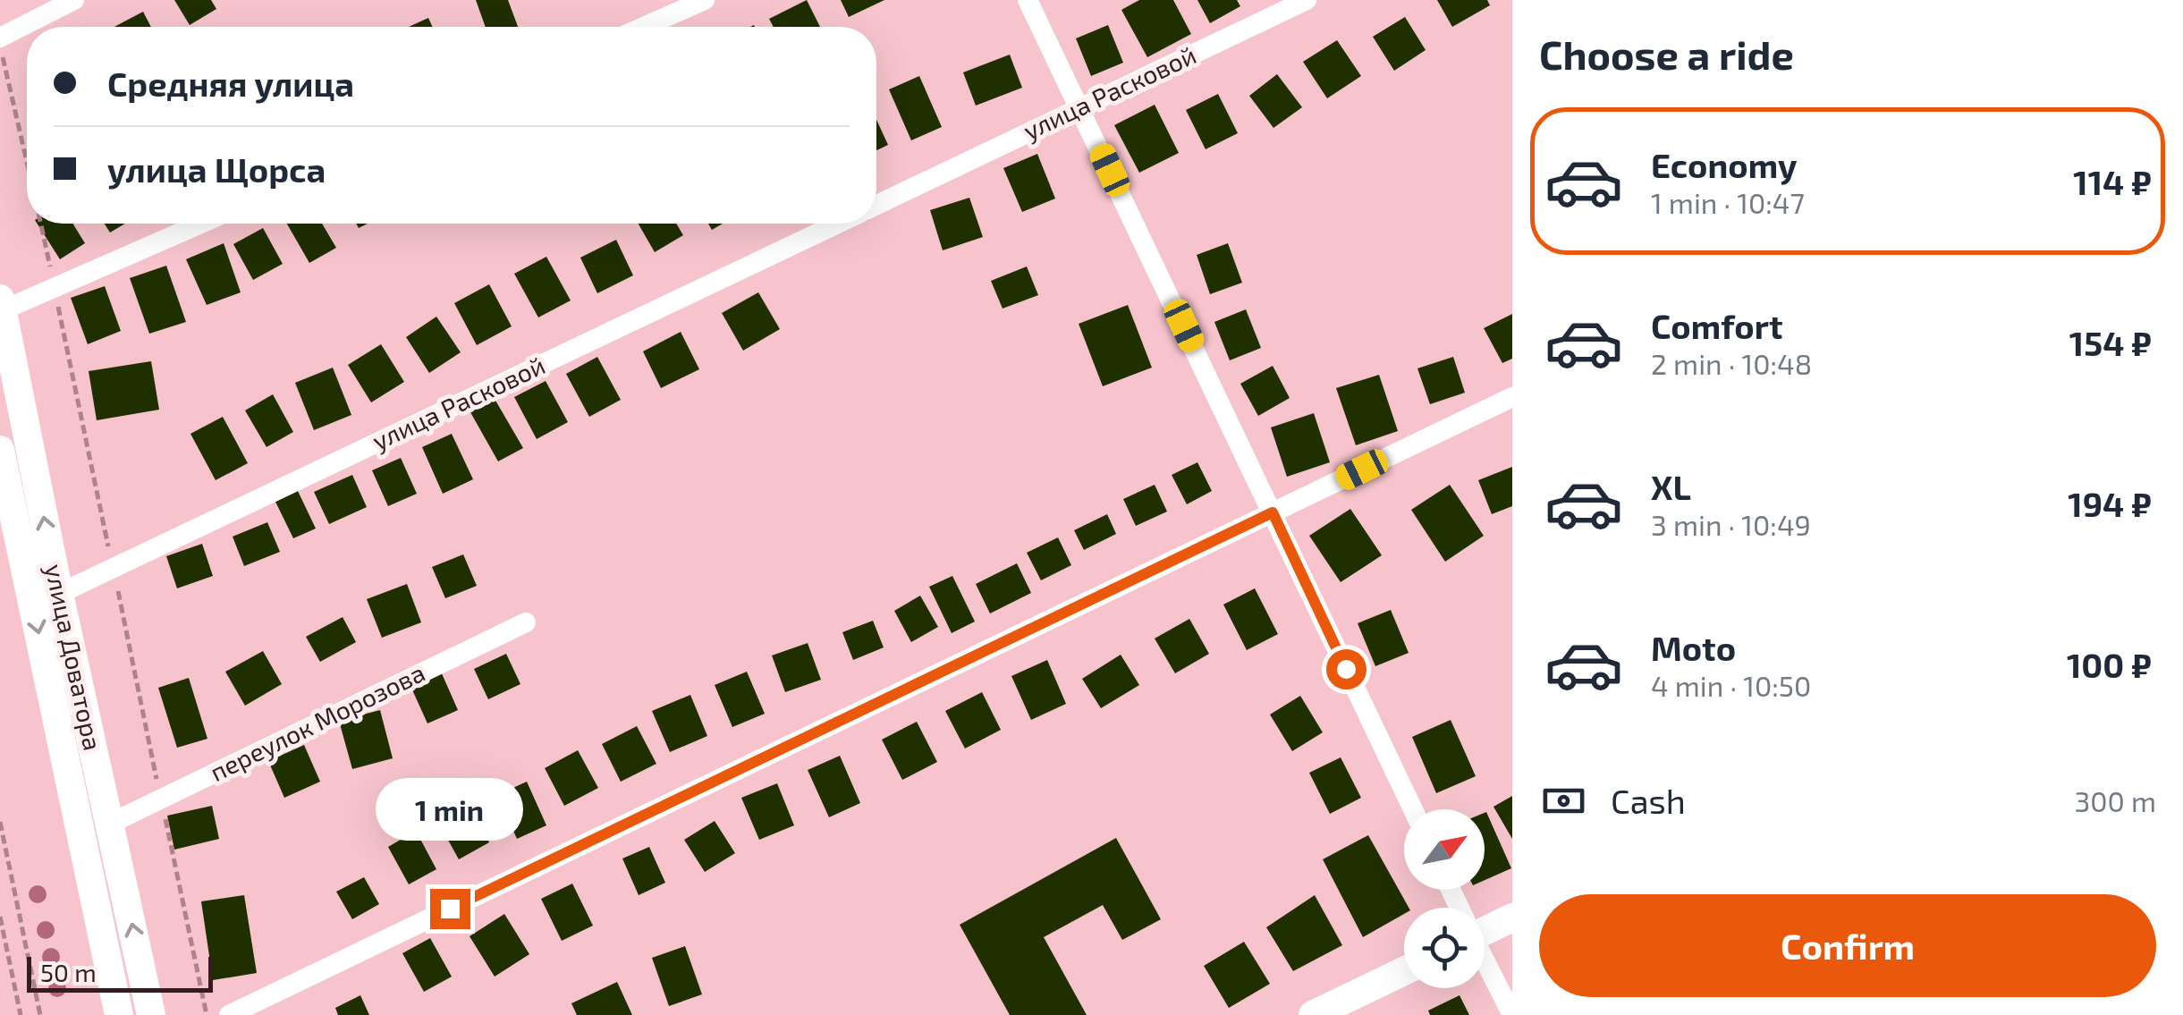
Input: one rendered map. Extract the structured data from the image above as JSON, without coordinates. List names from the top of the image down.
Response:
{
  "streets": {
    "main road": ["улица Доватора"],
    "street": ["улица Расковой", "переулок Морозова"]
  },
  "crossings": [
    ["улица Расковой", "улица Доватора"],
    ["улица Доватора", "переулок Морозова"]
  ],
  "scale_bar": "50 m",
  "north": "top right",
  "page": {
    "heading": "Choose a ride",
    "banner": ["Средняя улица", "улица Щорса"],
    "list": [
      {
        "name": "Economy",
        "note": "1 min · 10:47",
        "value": "114 ₽"
      },
      {
        "name": "Comfort",
        "note": "2 min · 10:48",
        "value": "154 ₽"
      },
      {
        "name": "XL",
        "note": "3 min · 10:49",
        "value": "194 ₽"
      },
      {
        "name": "Moto",
        "note": "4 min · 10:50",
        "value": "100 ₽"
      }
    ],
    "pay": ["Cash", "300 m"],
    "bubble": "1 min",
    "buttons": "Confirm",
    "scale": "50 m"
  }
}
